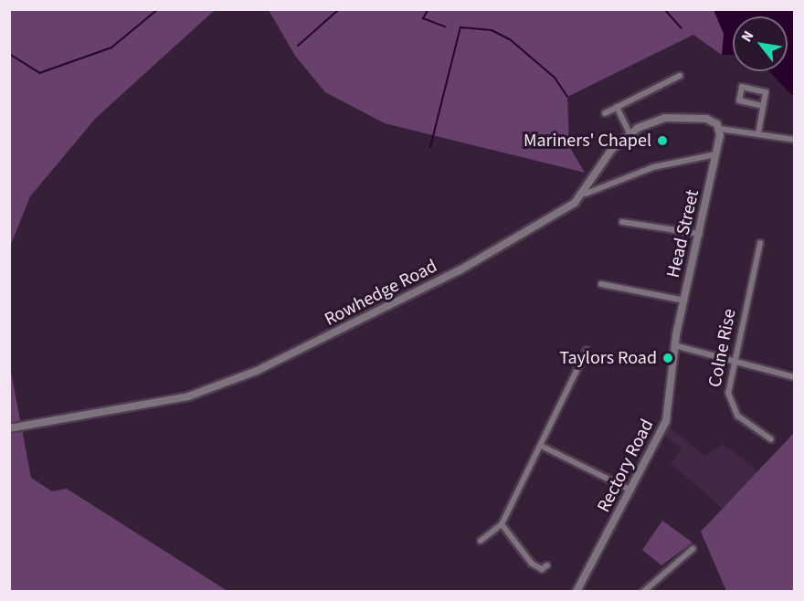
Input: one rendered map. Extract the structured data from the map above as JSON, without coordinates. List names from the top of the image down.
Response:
{
  "streets": {
    "street": [
      "Head Street",
      "Rowhedge Road",
      "Colne Rise",
      "Rectory Road"
    ]
  },
  "crossings": [
    ["Head Street", "Rowhedge Road"],
    ["Head Street", "Rectory Road"]
  ],
  "places": ["Mariners' Chapel", "Taylors Road"],
  "north": "top left"
}
